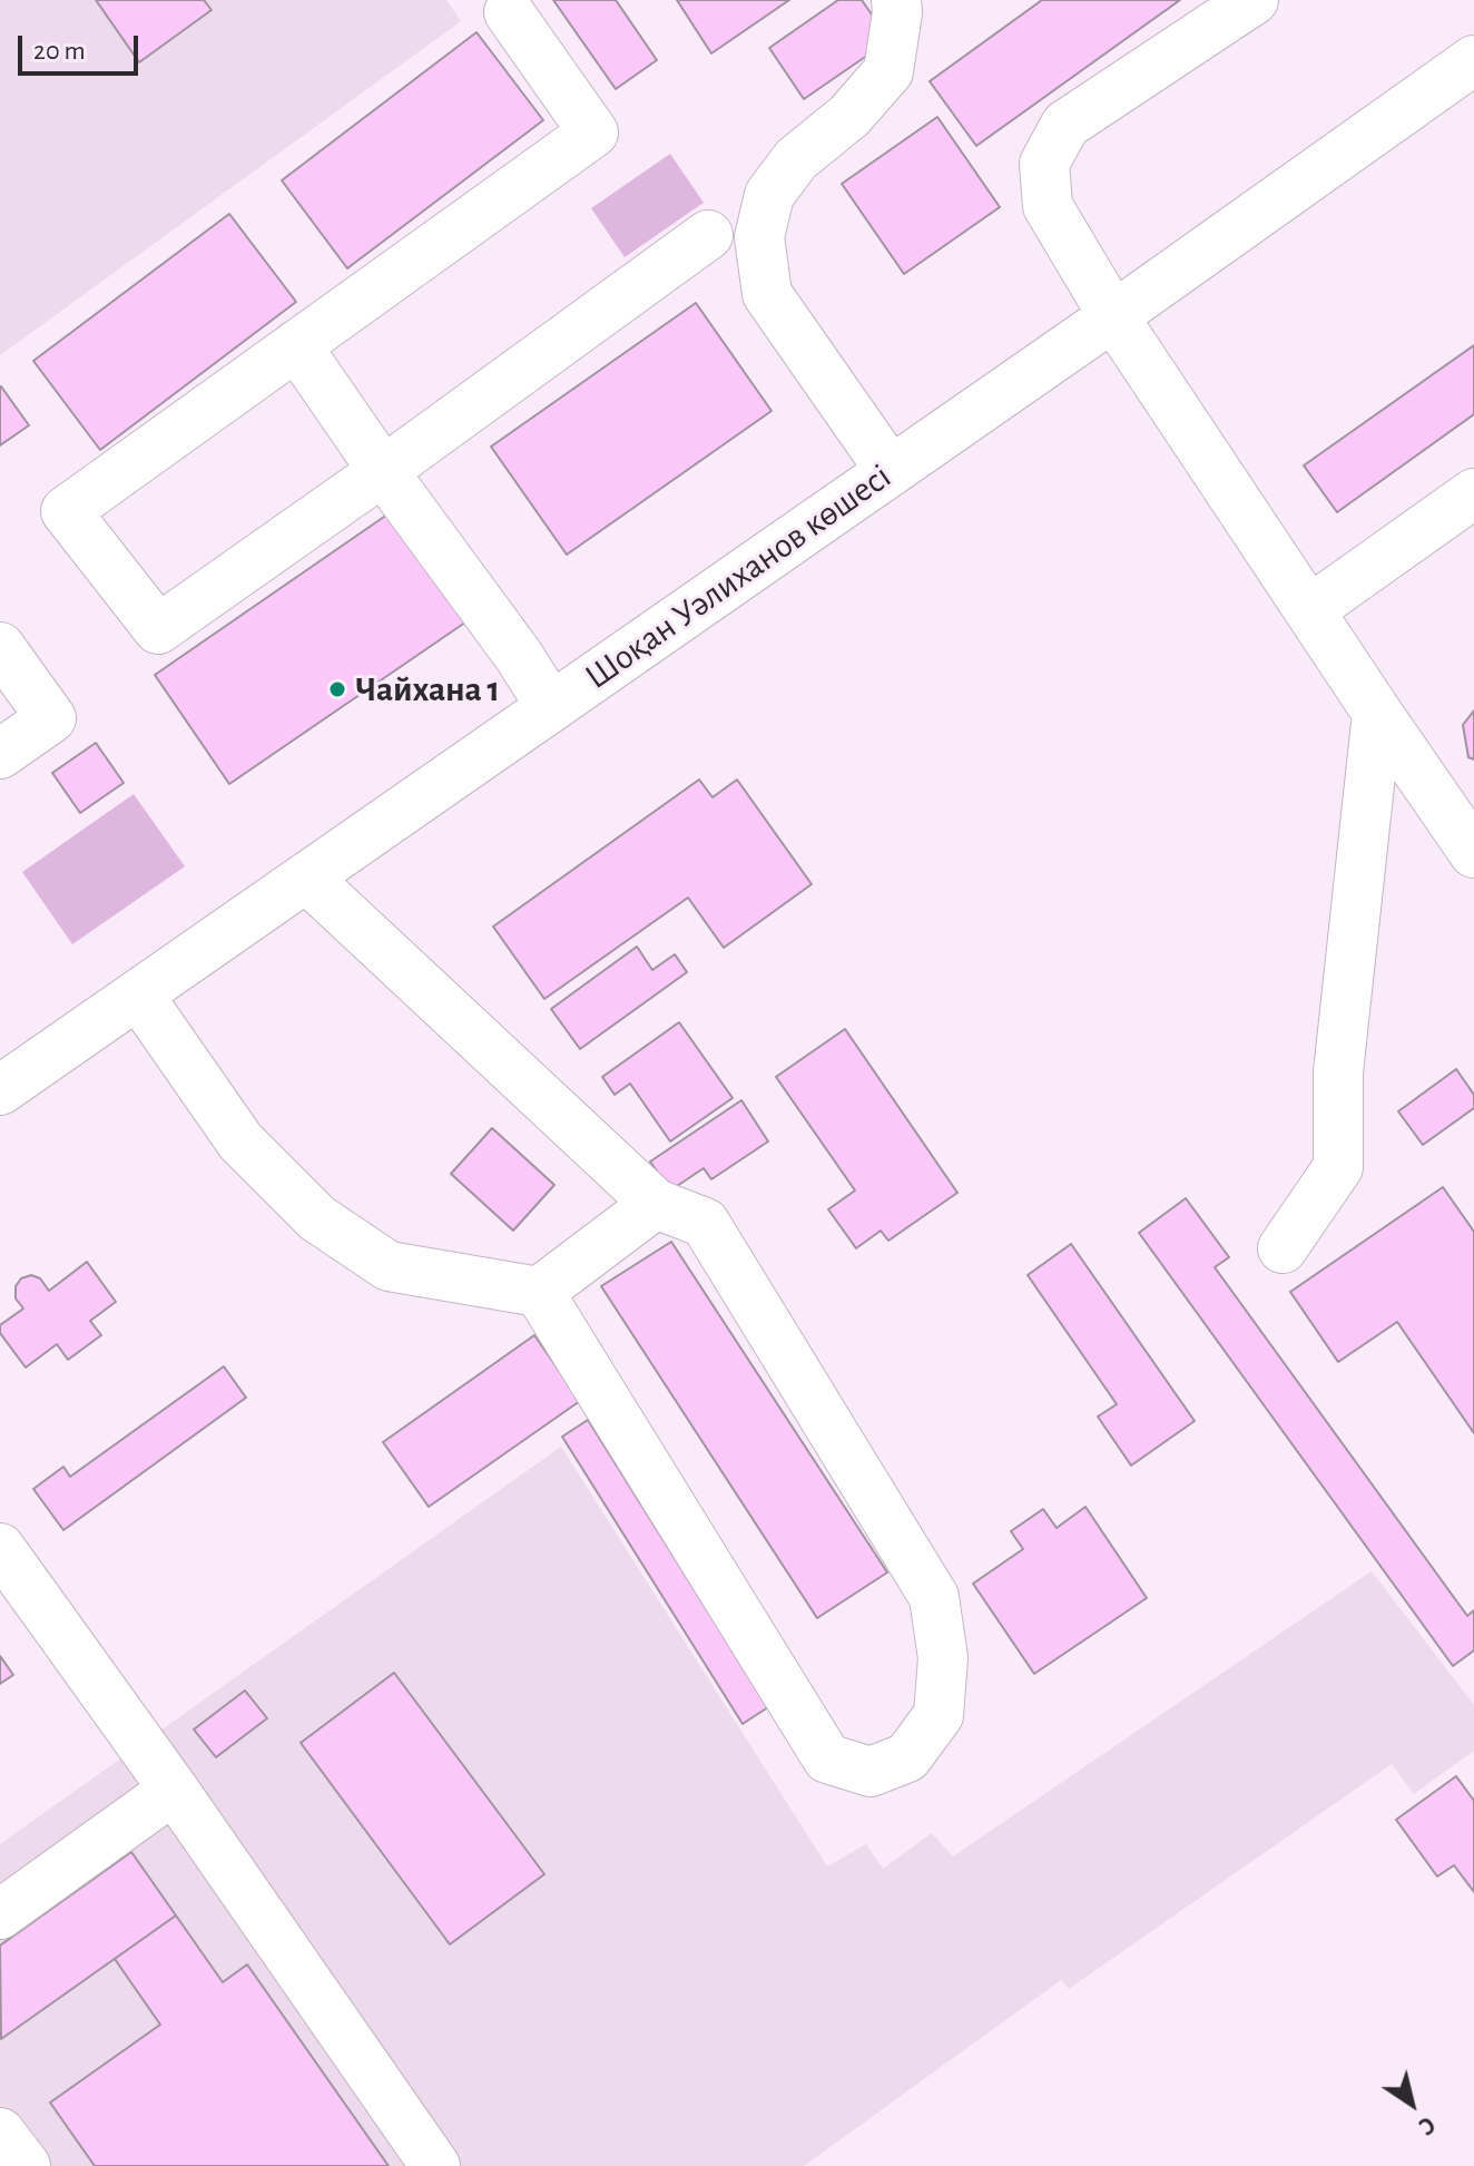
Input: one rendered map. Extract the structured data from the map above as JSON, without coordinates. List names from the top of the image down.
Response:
{
  "streets": {
    "main road": ["Шоқан Уәлиханов көшесі"]
  },
  "places": ["Чайхана 1"],
  "scale_bar": "20 m",
  "north": "bottom right"
}
